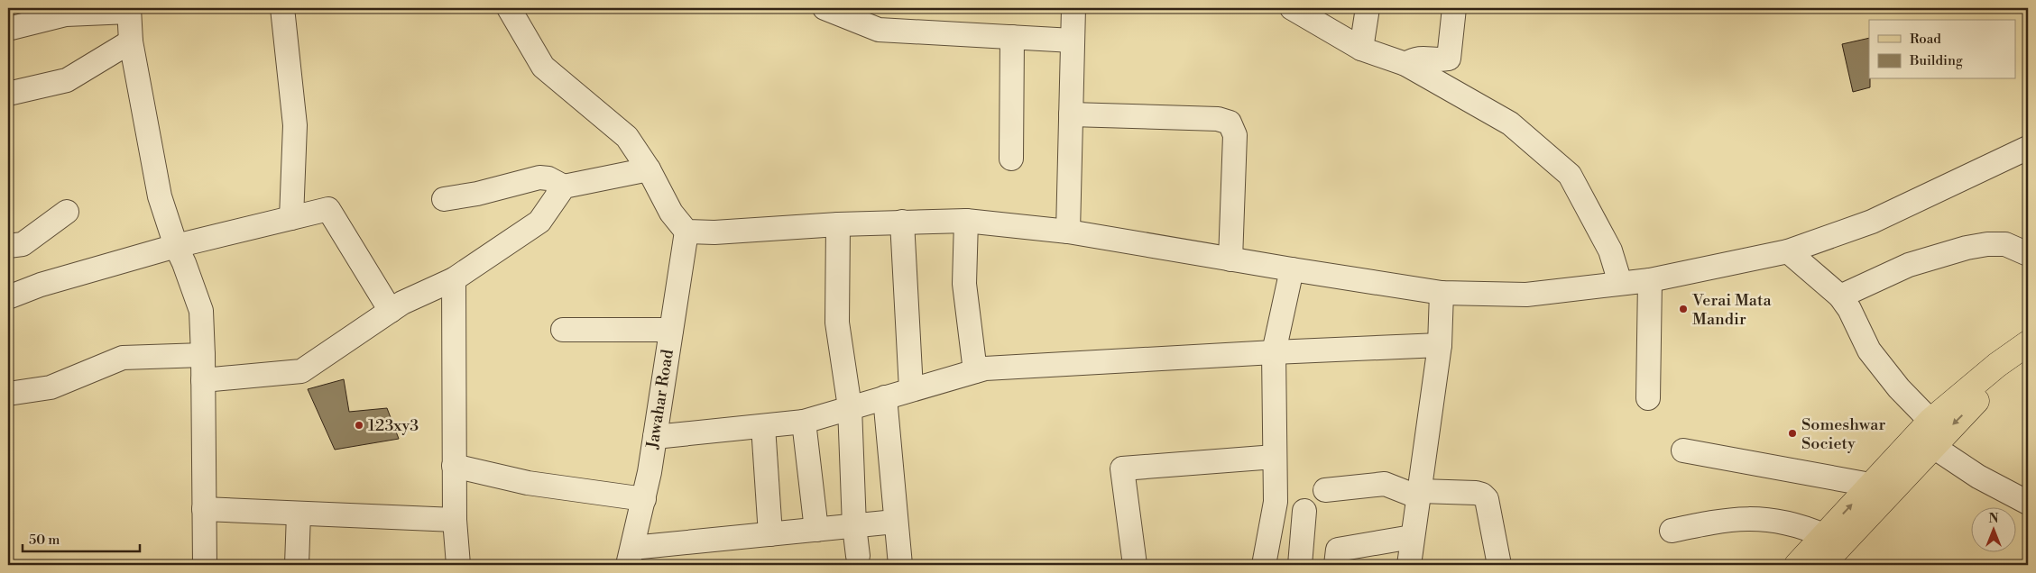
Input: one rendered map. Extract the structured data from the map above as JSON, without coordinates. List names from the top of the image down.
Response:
{
  "streets": {
    "street": ["Jawahar Road"]
  },
  "places": ["Verai Mata Mandir", "123xy3", "Someshwar Society"],
  "legend": ["Road", "Building"],
  "scale_bar": "50 m",
  "north": "top"
}
